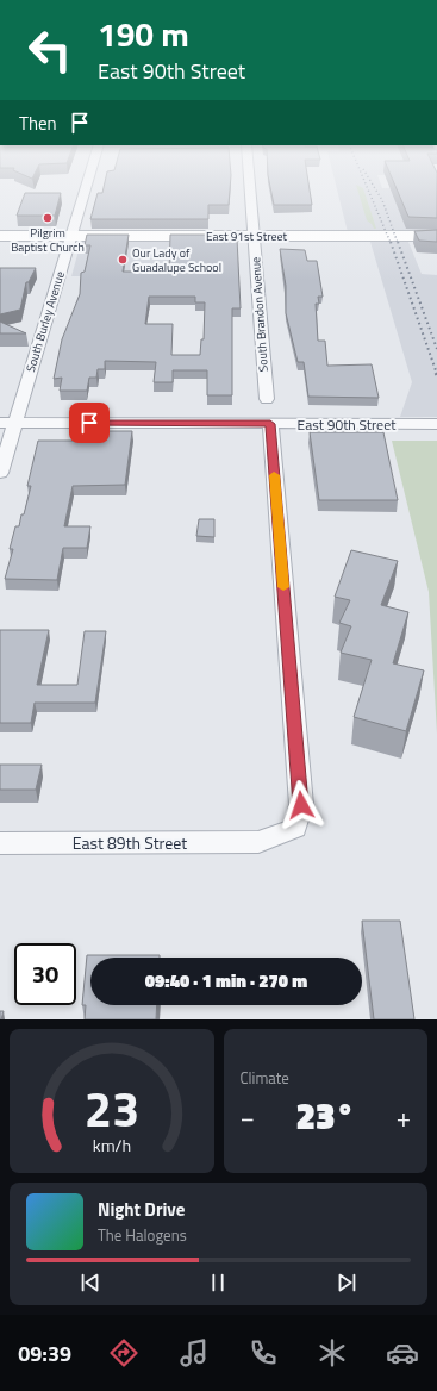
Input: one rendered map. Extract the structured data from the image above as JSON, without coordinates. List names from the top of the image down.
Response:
{
  "streets": {
    "street": [
      "East 91st Street",
      "South Brandon Avenue",
      "South Burley Avenue",
      "East 90th Street",
      "East 89th Street"
    ]
  },
  "crossings": [
    ["East 91st Street", "South Brandon Avenue"],
    ["East 91st Street", "South Burley Avenue"],
    ["South Burley Avenue", "East 90th Street"],
    ["East 90th Street", "East 89th Street"]
  ],
  "places": ["Pilgrim Baptist Church", "Our Lady of Guadalupe School"],
  "page": {
    "turn": ["190 m", "East 90th Street"],
    "then": "Then",
    "limit": "30",
    "trip": "09:40 · 1 min · 270 m",
    "tile": "Climate",
    "heat": ["−", "23°", "+"],
    "song": ["Night Drive", "The Halogens"],
    "tabs": "09:39",
    "gauge": ["23", "km/h"]
  }
}
